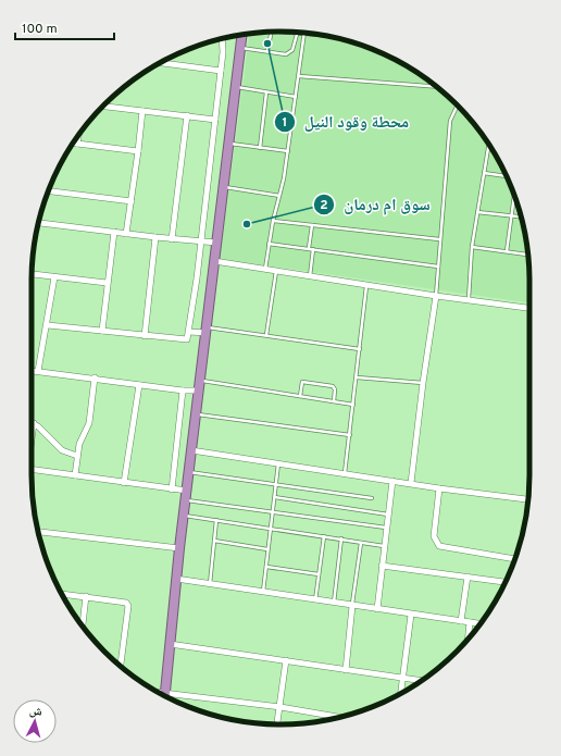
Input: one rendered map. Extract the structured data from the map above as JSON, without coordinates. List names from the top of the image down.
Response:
{
  "places": ["محطة وقود النيل", "سوق ام درمان"],
  "scale_bar": "100 m",
  "north": "top"
}
